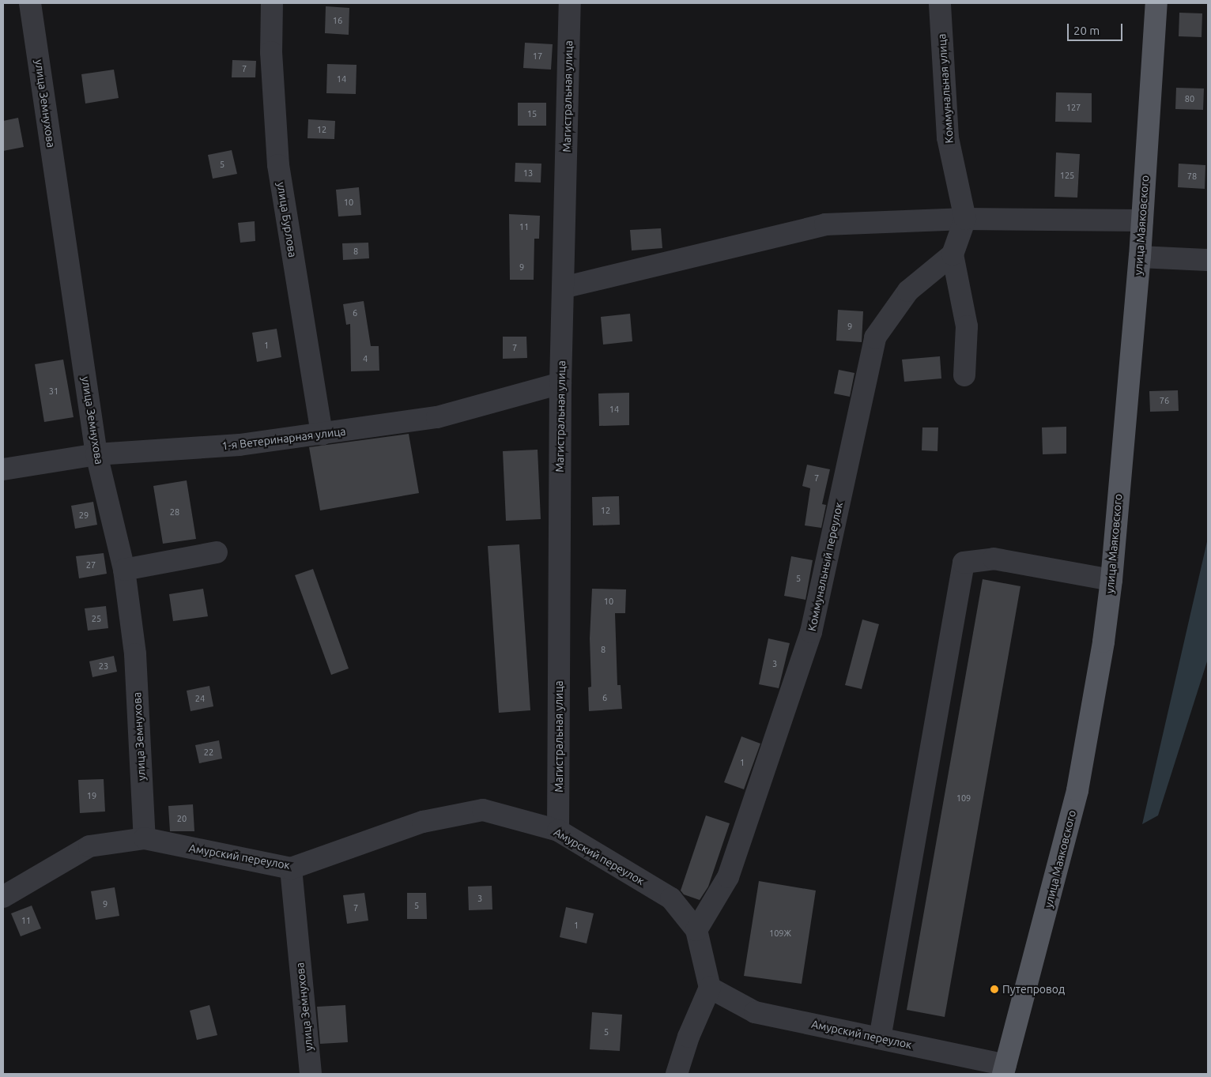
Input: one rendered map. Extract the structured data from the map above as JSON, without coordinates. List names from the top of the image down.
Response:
{
  "streets": {
    "main road": ["улица Маяковского"],
    "street": [
      "Коммунальная улица",
      "Магистральная улица",
      "улица Земнухова",
      "улица Бурлова",
      "1-я Ветеринарная улица",
      "Коммунальный переулок",
      "Амурский переулок"
    ]
  },
  "crossings": [
    ["Магистральная улица", "1-я Ветеринарная улица"],
    ["Магистральная улица", "Амурский переулок"],
    ["улица Земнухова", "1-я Ветеринарная улица"],
    ["улица Земнухова", "Амурский переулок"],
    ["улица Бурлова", "1-я Ветеринарная улица"],
    ["улица Маяковского", "Амурский переулок"],
    ["Коммунальный переулок", "Амурский переулок"]
  ],
  "places": ["Путепровод"],
  "house_numbers": [
    "16",
    "17",
    "7",
    "14",
    "80",
    "127",
    "15",
    "12",
    "5",
    "13",
    "125",
    "78",
    "10",
    "11",
    "8",
    "9",
    "6",
    "9",
    "1",
    "7",
    "4",
    "31",
    "76",
    "14",
    "7",
    "12",
    "28",
    "29",
    "27",
    "5",
    "10",
    "25",
    "8",
    "3",
    "23",
    "6",
    "24",
    "22",
    "1",
    "19",
    "109",
    "20",
    "3",
    "9",
    "5",
    "7",
    "11",
    "1",
    "109Ж",
    "5"
  ],
  "scale_bar": "20 m"
}
